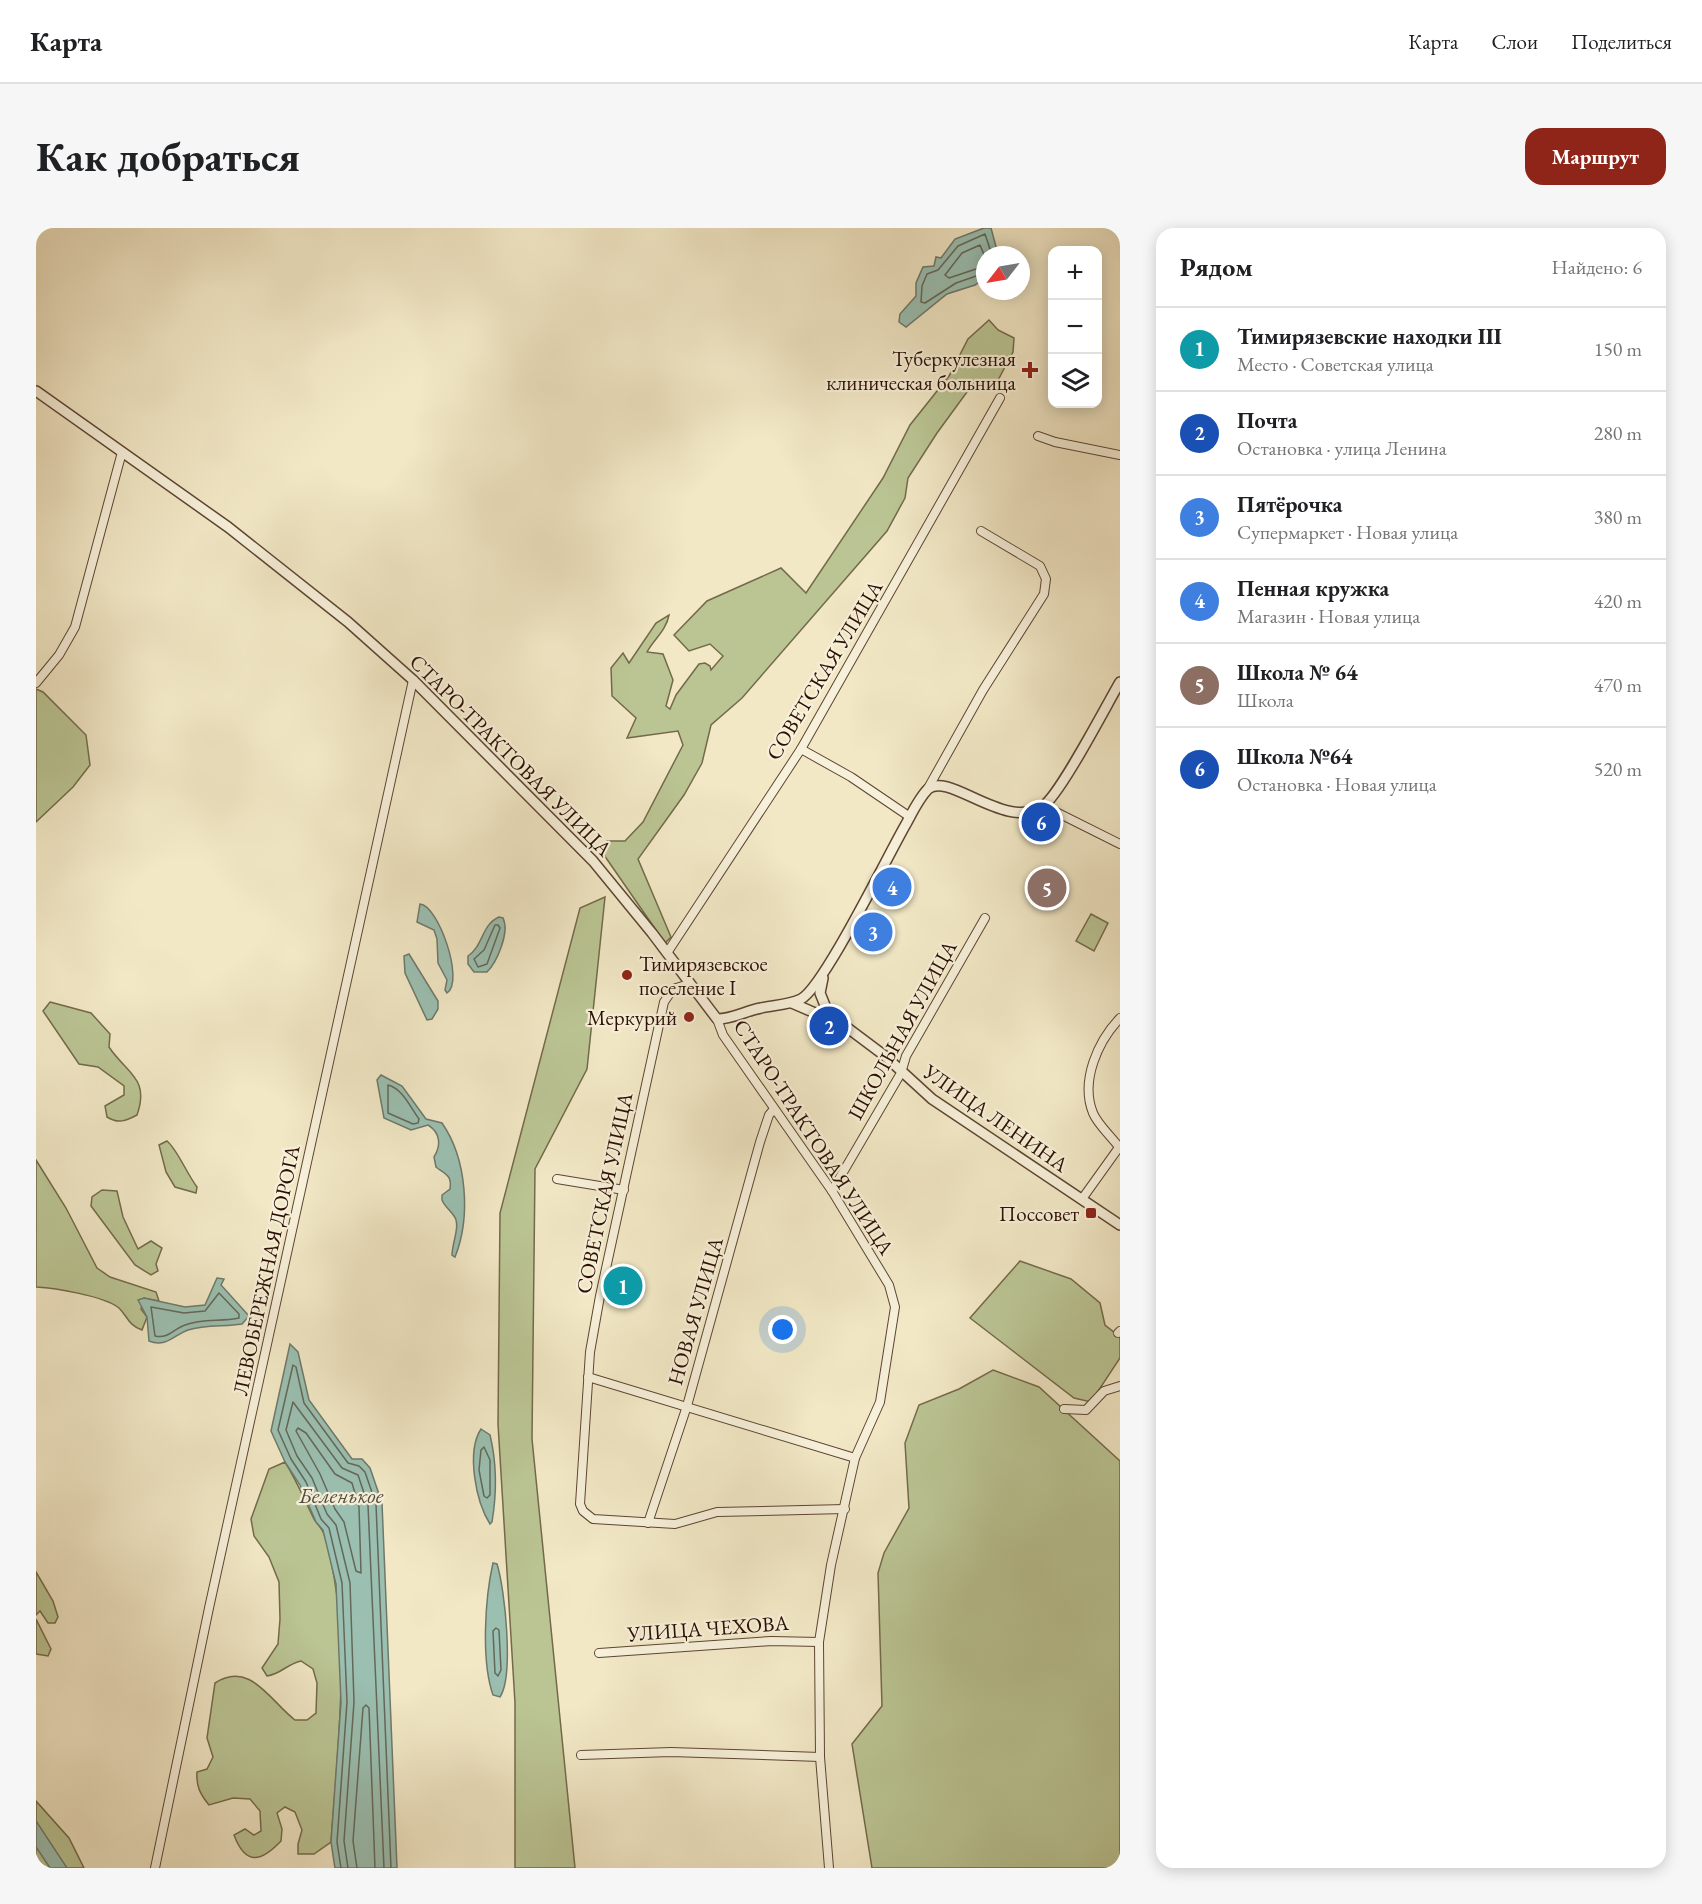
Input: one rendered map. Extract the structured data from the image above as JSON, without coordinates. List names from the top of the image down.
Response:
{
  "streets": {
    "street": [
      "СОВЕТСКАЯ УЛИЦА",
      "СТАРО-ТРАКТОВАЯ УЛИЦА",
      "ШКОЛЬНАЯ УЛИЦА",
      "УЛИЦА ЛЕНИНА",
      "ЛЕВОБЕРЕЖНАЯ ДОРОГА",
      "НОВАЯ УЛИЦА",
      "УЛИЦА ЧЕХОВА"
    ]
  },
  "crossings": [
    ["СОВЕТСКАЯ УЛИЦА", "СТАРО-ТРАКТОВАЯ УЛИЦА"],
    ["СОВЕТСКАЯ УЛИЦА", "НОВАЯ УЛИЦА"],
    ["СТАРО-ТРАКТОВАЯ УЛИЦА", "ШКОЛЬНАЯ УЛИЦА"],
    ["СТАРО-ТРАКТОВАЯ УЛИЦА", "ЛЕВОБЕРЕЖНАЯ ДОРОГА"],
    ["СТАРО-ТРАКТОВАЯ УЛИЦА", "НОВАЯ УЛИЦА"],
    ["СТАРО-ТРАКТОВАЯ УЛИЦА", "УЛИЦА ЧЕХОВА"],
    ["ШКОЛЬНАЯ УЛИЦА", "УЛИЦА ЛЕНИНА"]
  ],
  "water": ["Беленькое"],
  "places": {
    "health": ["Туберкулезная клиническая больница"],
    "other": ["Тимирязевское поселение I", "Меркурий"],
    "transit": ["Поссовет"]
  },
  "north": "bottom left",
  "page": {
    "header": "Карта",
    "nav": ["Карта", "Слои", "Поделиться"],
    "buttons": "Маршрут",
    "title": "Как добраться",
    "heading": ["Рядом", "Найдено: 6"],
    "map_buttons": ["+", "−"],
    "list": [
      {
        "mark": "1",
        "name": "Тимирязевские находки III",
        "note": "Место · Советская улица",
        "value": "150 m"
      },
      {
        "mark": "2",
        "name": "Почта",
        "note": "Остановка · улица Ленина",
        "value": "280 m"
      },
      {
        "mark": "3",
        "name": "Пятёрочка",
        "note": "Супермаркет · Новая улица",
        "value": "380 m"
      },
      {
        "mark": "4",
        "name": "Пенная кружка",
        "note": "Магазин · Новая улица",
        "value": "420 m"
      },
      {
        "mark": "5",
        "name": "Школа № 64",
        "note": "Школа",
        "value": "470 m"
      },
      {
        "mark": "6",
        "name": "Школа №64",
        "note": "Остановка · Новая улица",
        "value": "520 m"
      }
    ],
    "pins": [
      "6",
      "4",
      "5",
      "3",
      "2",
      "1"
    ]
  }
}
